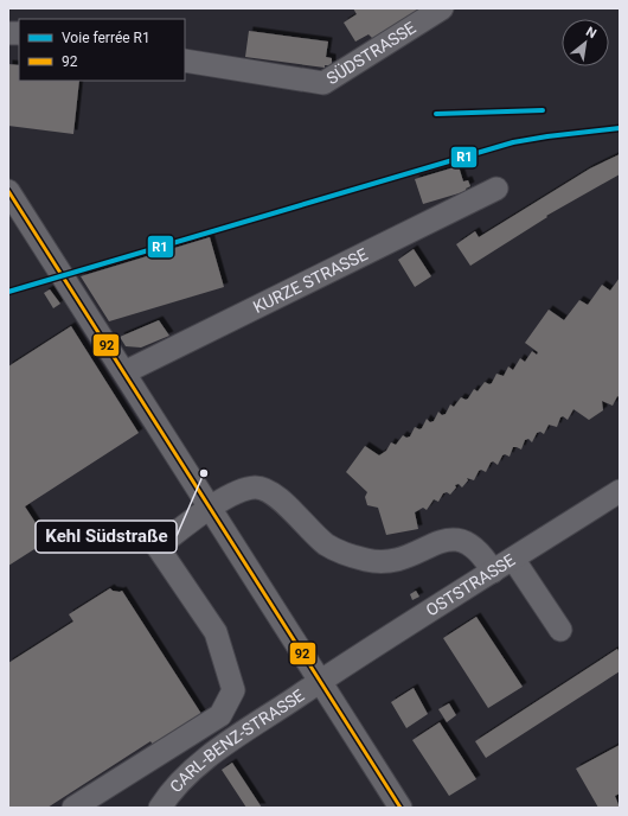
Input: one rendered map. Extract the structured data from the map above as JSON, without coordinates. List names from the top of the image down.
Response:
{
  "streets": {
    "street": [
      "SÜDSTRASSE",
      "KURZE STRASSE",
      "OSTSTRASSE",
      "CARL-BENZ-STRASSE"
    ]
  },
  "crossings": [
    ["OSTSTRASSE", "CARL-BENZ-STRASSE"]
  ],
  "places": ["Kehl Südstraße"],
  "lines": ["rail line R1", "transit line 92"],
  "legend": ["Voie ferrée R1", "92"],
  "north": "top right"
}
